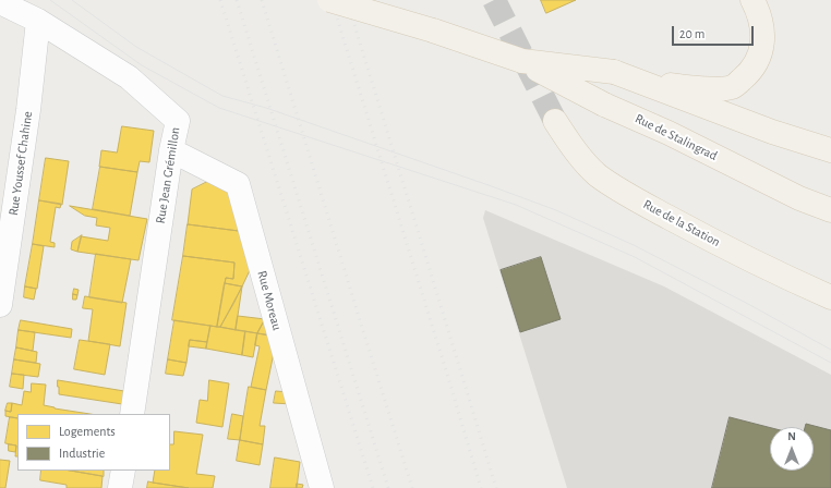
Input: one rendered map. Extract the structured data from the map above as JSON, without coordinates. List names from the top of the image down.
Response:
{
  "streets": {
    "main road": ["Rue de Stalingrad", "Rue de la Station"],
    "street": ["Rue Youssef Chahine", "Rue Jean Grémillon", "Rue Moreau"]
  },
  "crossings": [
    ["Rue Youssef Chahine", "Rue Jean Grémillon"],
    ["Rue Jean Grémillon", "Rue Moreau"]
  ],
  "legend": ["Logements", "Industrie"],
  "scale_bar": "20 m",
  "north": "top"
}
